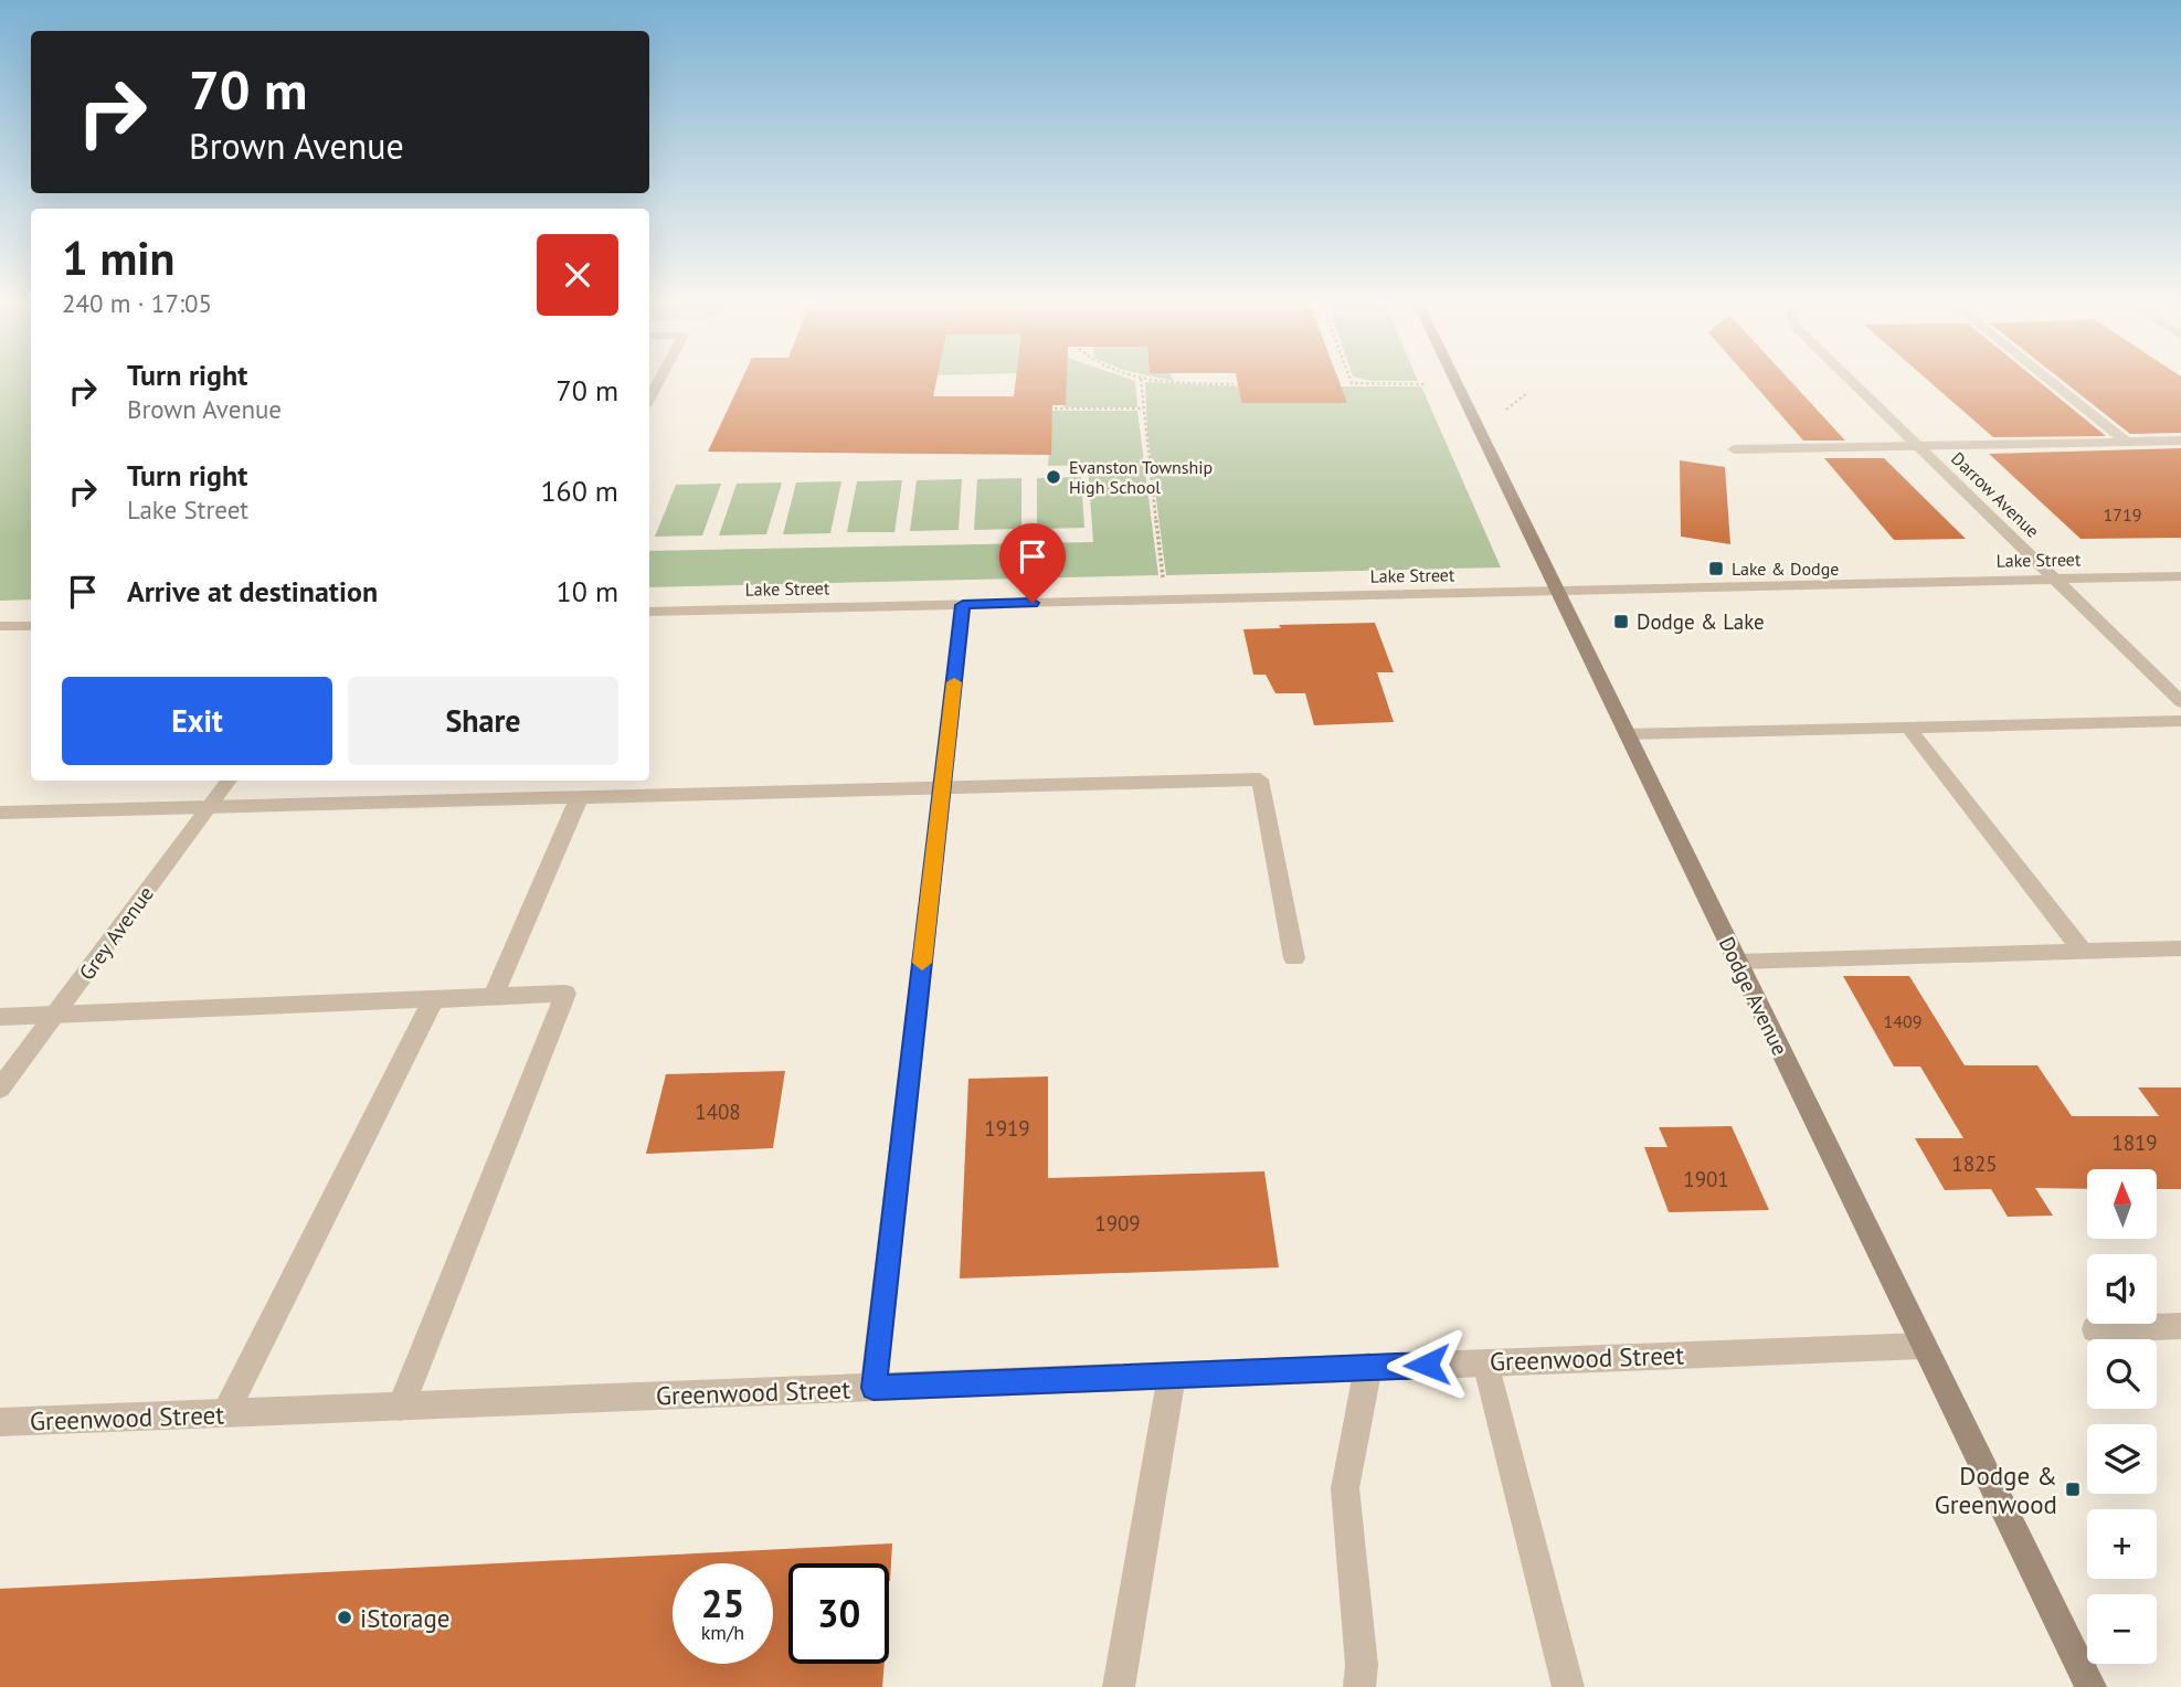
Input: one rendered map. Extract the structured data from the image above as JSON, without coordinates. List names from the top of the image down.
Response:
{
  "streets": {
    "main road": ["Dodge Avenue"],
    "street": [
      "Darrow Avenue",
      "Lake Street",
      "Grey Avenue",
      "Greenwood Street"
    ]
  },
  "crossings": [
    ["Darrow Avenue", "Lake Street"],
    ["Lake Street", "Dodge Avenue"],
    ["Dodge Avenue", "Greenwood Street"]
  ],
  "places": {
    "other": ["Evanston Township High School", "iStorage"],
    "transit": ["Lake & Dodge", "Dodge & Lake", "Dodge & Greenwood"]
  },
  "house_numbers": [
    "1719",
    "1409",
    "1408",
    "1919",
    "1819",
    "1825",
    "1901",
    "1909"
  ],
  "north": "top",
  "page": {
    "turn": ["70 m", "Brown Avenue"],
    "heading": ["1 min", "240 m · 17:05"],
    "list": [
      {
        "name": "Turn right",
        "note": "Brown Avenue",
        "value": "70 m"
      },
      {
        "name": "Turn right",
        "note": "Lake Street",
        "value": "160 m"
      },
      {
        "name": "Arrive at destination",
        "value": "10 m"
      }
    ],
    "buttons": ["Exit", "Share"],
    "map_buttons": ["+", "−"],
    "speed": "25 km/h",
    "limit": "30"
  }
}
